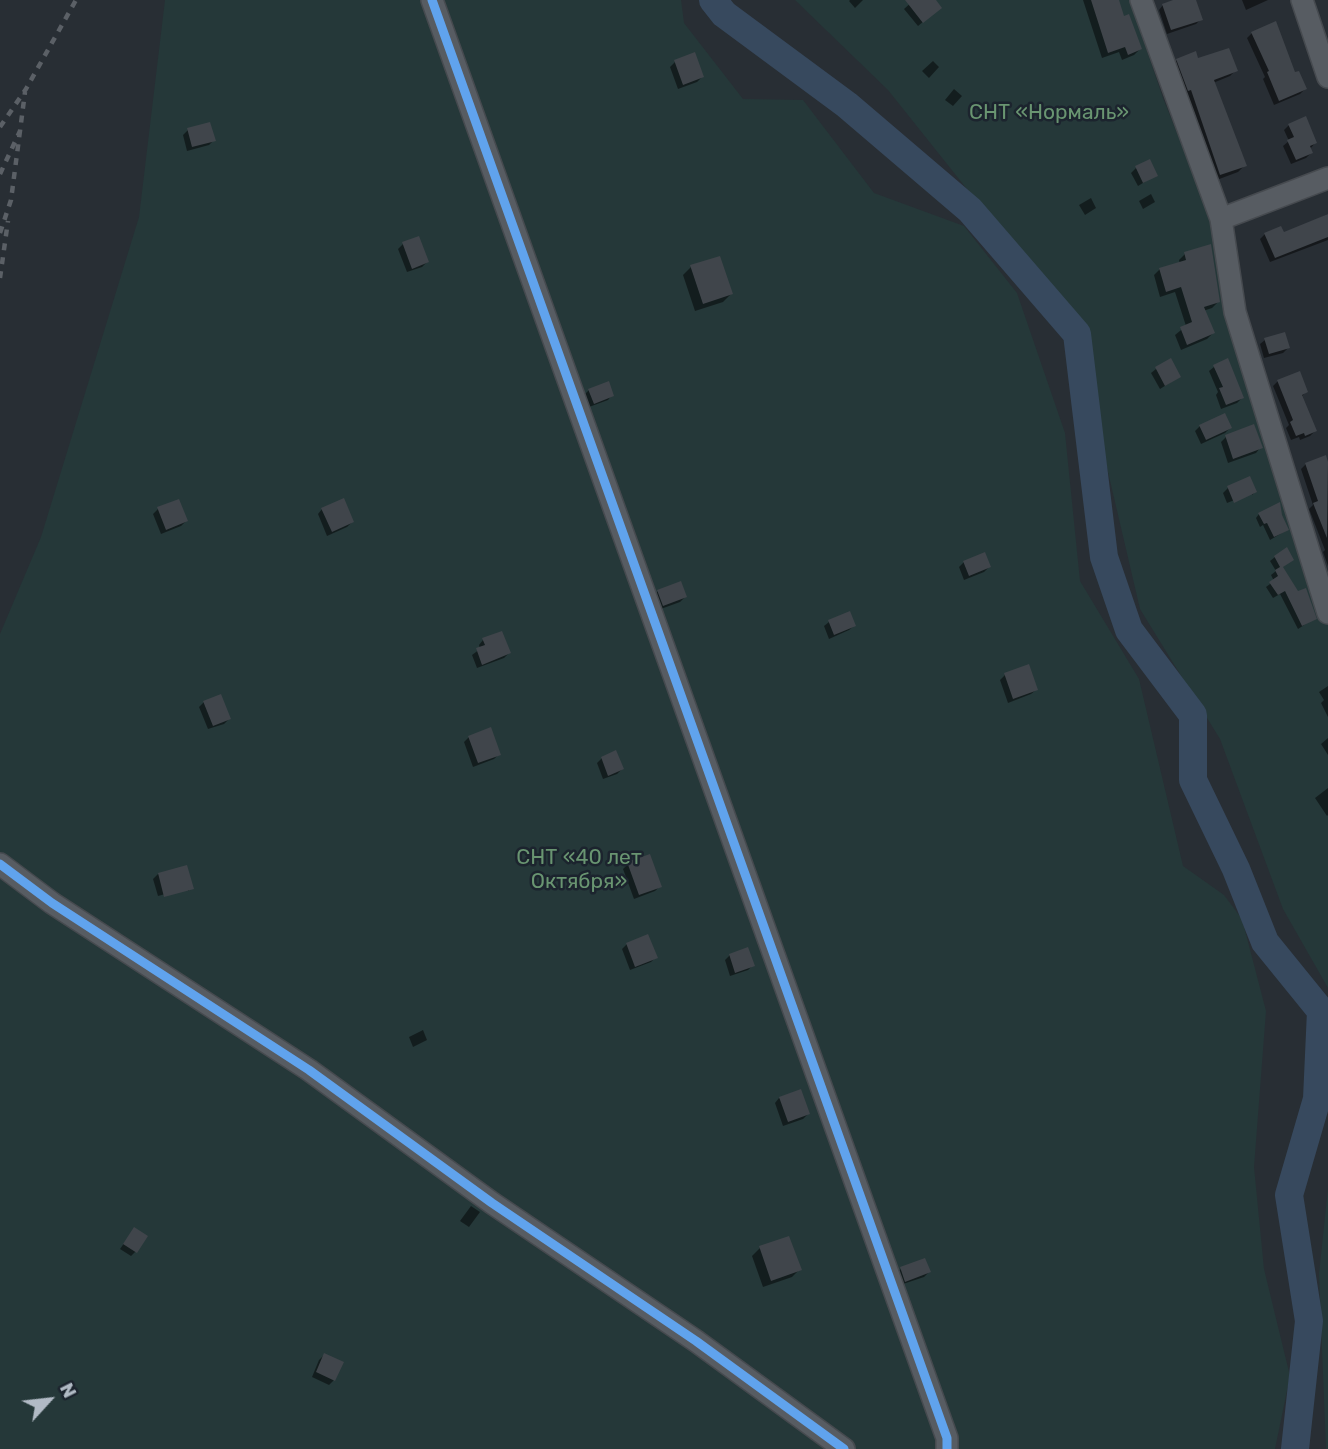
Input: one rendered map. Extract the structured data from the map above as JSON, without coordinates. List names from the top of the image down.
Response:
{
  "parks": ["СНТ «Нормаль»", "СНТ «40 лет Октября»"],
  "north": "top right"
}
